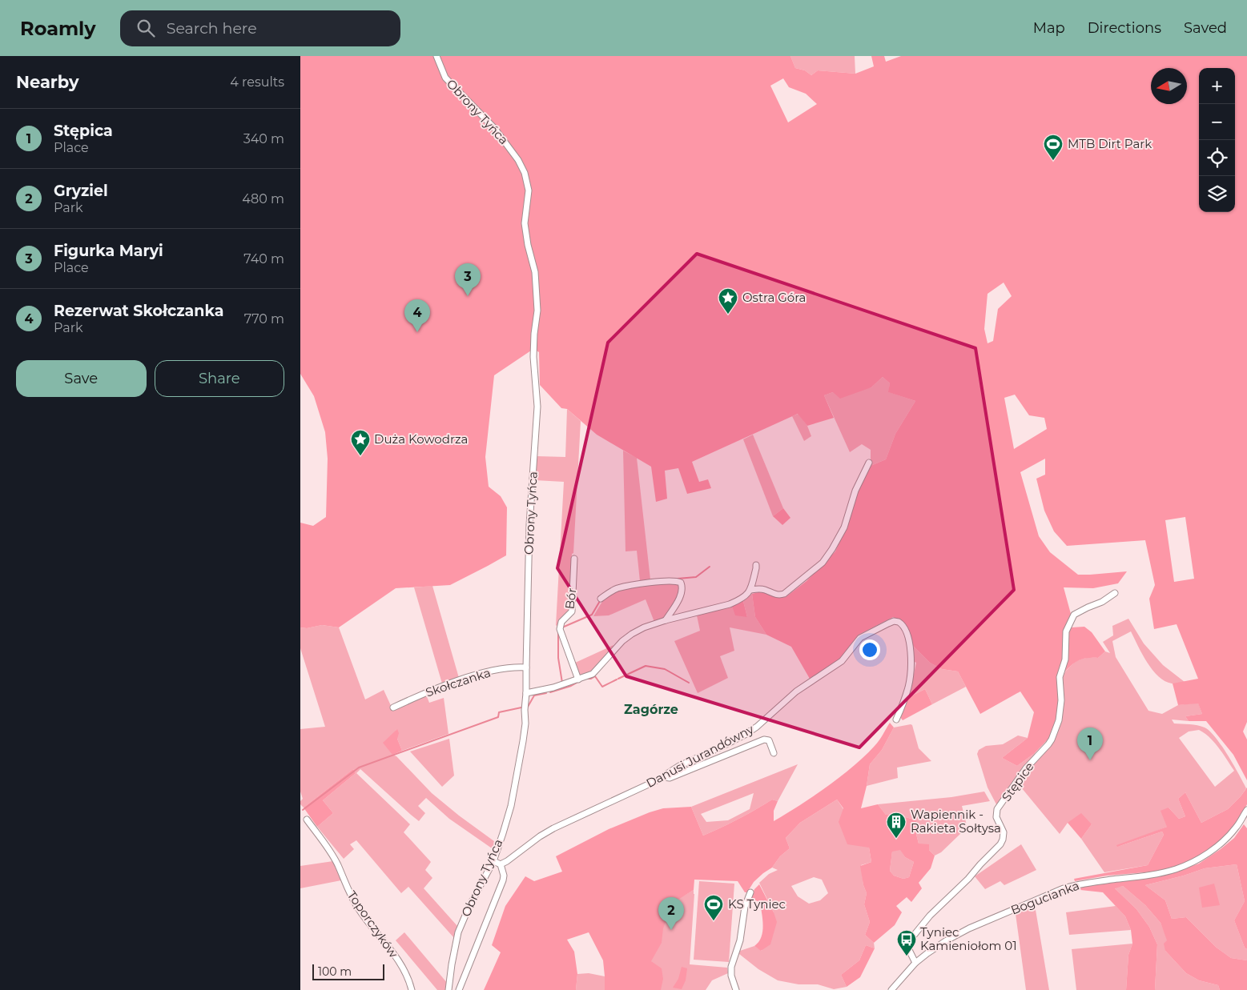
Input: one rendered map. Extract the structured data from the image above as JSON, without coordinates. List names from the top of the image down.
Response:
{
  "streets": {
    "street": [
      "Obrony Tyńca",
      "Bór",
      "Skołczanka",
      "Danusi Jurandówny",
      "Stępice",
      "Bogucianka",
      "Toporczyków"
    ]
  },
  "crossings": [
    ["Obrony Tyńca", "Skołczanka"],
    ["Stępice", "Bogucianka"]
  ],
  "districts": ["Zagórze"],
  "places": {
    "sports": ["MTB Dirt Park", "KS Tyniec"],
    "place": ["Ostra Góra", "Duża Kowodrza"],
    "building": ["Wapiennik - Rakieta Sołtysa"],
    "bus stop": ["Tyniec Kamieniołom 01"]
  },
  "scale_bar": "100 m",
  "north": "left",
  "page": {
    "header": "Roamly",
    "search": "Search here",
    "nav": ["Map", "Directions", "Saved"],
    "heading": ["Nearby", "4 results"],
    "map_buttons": ["+", "−"],
    "list": [
      {
        "mark": "1",
        "name": "Stępica",
        "note": "Place",
        "value": "340 m"
      },
      {
        "mark": "2",
        "name": "Gryziel",
        "note": "Park",
        "value": "480 m"
      },
      {
        "mark": "3",
        "name": "Figurka Maryi",
        "note": "Place",
        "value": "740 m"
      },
      {
        "mark": "4",
        "name": "Rezerwat Skołczanka",
        "note": "Park",
        "value": "770 m"
      }
    ],
    "pins": [
      "3",
      "4",
      "1",
      "2"
    ],
    "buttons": ["Save", "Share"],
    "scale": "100 m"
  }
}
